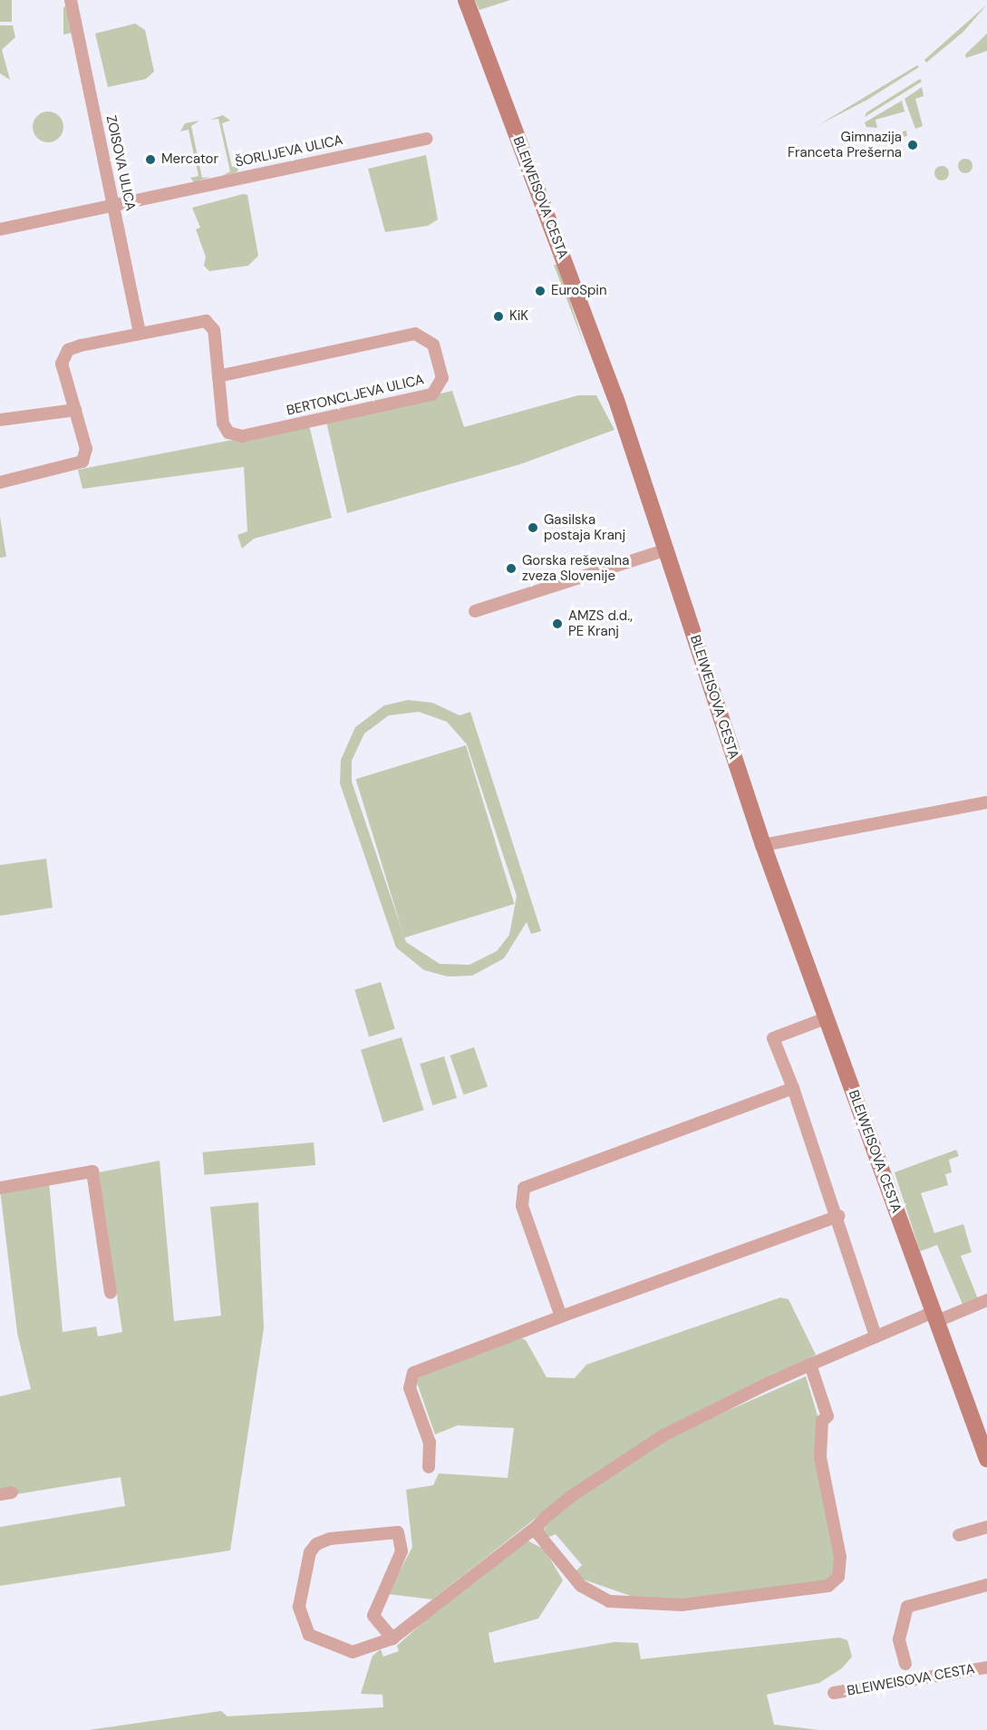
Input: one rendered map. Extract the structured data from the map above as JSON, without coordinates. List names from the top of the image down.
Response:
{
  "streets": {
    "main road": ["BLEIWEISOVA CESTA"],
    "street": ["ŠORLIJEVA ULICA", "ZOISOVA ULICA", "BERTONCLJEVA ULICA"]
  },
  "crossings": [
    ["ŠORLIJEVA ULICA", "ZOISOVA ULICA"],
    ["ZOISOVA ULICA", "BERTONCLJEVA ULICA"]
  ],
  "places": [
    "Gimnazija Franceta Prešerna",
    "Mercator",
    "EuroSpin",
    "KiK",
    "Gasilska postaja Kranj",
    "Gorska reševalna zveza Slovenije",
    "AMZS d.d., PE Kranj"
  ]
}
